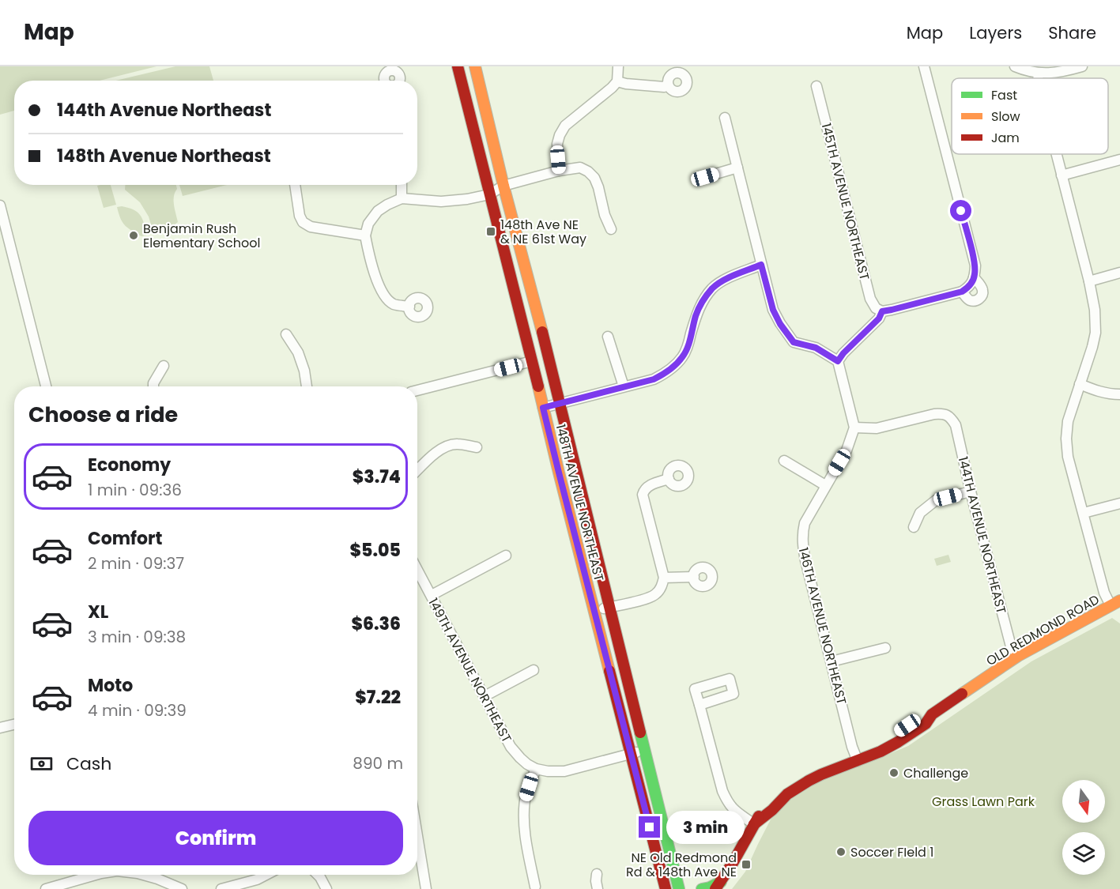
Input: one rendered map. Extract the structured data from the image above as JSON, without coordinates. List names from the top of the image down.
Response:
{
  "streets": {
    "main road": ["148TH AVENUE NORTHEAST", "OLD REDMOND ROAD"],
    "street": [
      "145TH AVENUE NORTHEAST",
      "144TH AVENUE NORTHEAST",
      "146TH AVENUE NORTHEAST",
      "149TH AVENUE NORTHEAST"
    ]
  },
  "crossings": [
    ["144TH AVENUE NORTHEAST", "146TH AVENUE NORTHEAST"],
    ["144TH AVENUE NORTHEAST", "OLD REDMOND ROAD"],
    ["146TH AVENUE NORTHEAST", "OLD REDMOND ROAD"]
  ],
  "parks": ["Grass Lawn Park"],
  "places": {
    "transit": ["148th Ave NE & NE 61st Way", "NE Old Redmond Rd & 148th Ave NE"],
    "other": ["Benjamin Rush Elementary School", "Challenge", "Soccer FIeld 1"]
  },
  "legend": ["Fast", "Slow", "Jam"],
  "north": "bottom",
  "page": {
    "header": "Map",
    "nav": ["Map", "Layers", "Share"],
    "banner": ["144th Avenue Northeast", "148th Avenue Northeast"],
    "heading": "Choose a ride",
    "list": [
      {
        "name": "Economy",
        "note": "1 min · 09:36",
        "value": "$3.74"
      },
      {
        "name": "Comfort",
        "note": "2 min · 09:37",
        "value": "$5.05"
      },
      {
        "name": "XL",
        "note": "3 min · 09:38",
        "value": "$6.36"
      },
      {
        "name": "Moto",
        "note": "4 min · 09:39",
        "value": "$7.22"
      }
    ],
    "pay": ["Cash", "890 m"],
    "buttons": "Confirm",
    "bubble": "3 min"
  }
}
